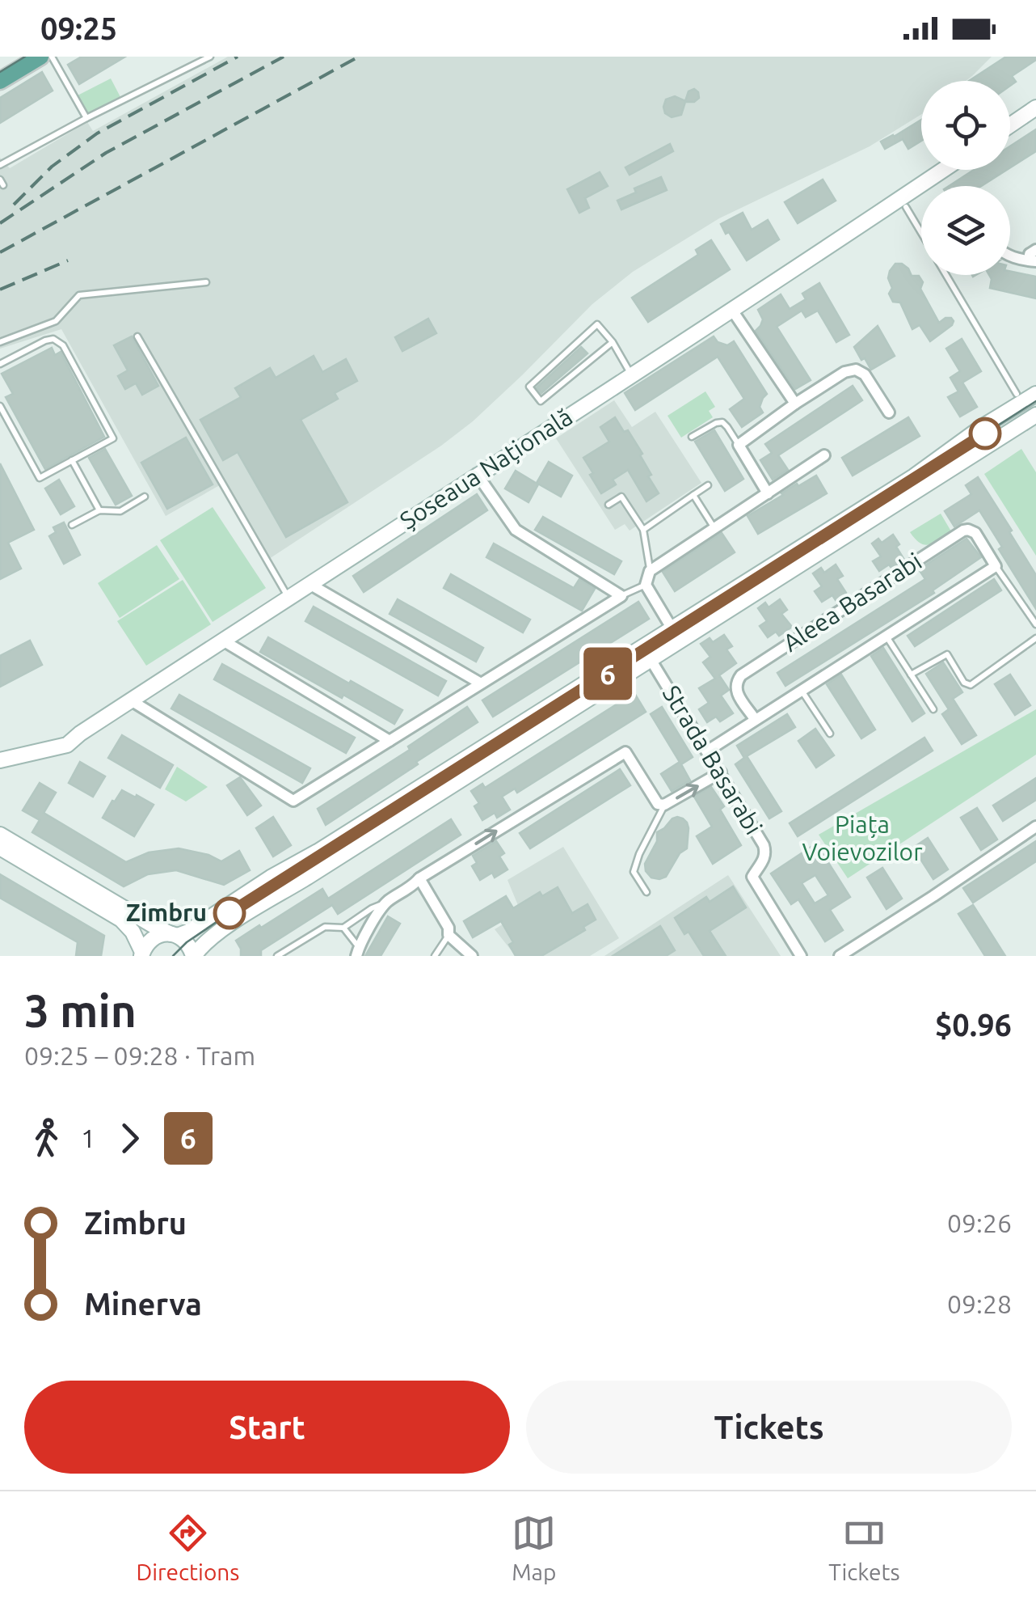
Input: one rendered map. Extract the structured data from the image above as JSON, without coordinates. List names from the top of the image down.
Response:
{
  "streets": {
    "main road": ["Șoseaua Națională"],
    "street": ["Aleea Basarabi", "Strada Basarabi"]
  },
  "crossings": [
    ["Aleea Basarabi", "Strada Basarabi"]
  ],
  "parks": ["Piața Voievozilor"],
  "places": ["Zimbru"],
  "lines": ["tram line 6"],
  "page": {
    "status": "09:25",
    "on_map": "6",
    "heading": ["3 min", "09:25 – 09:28 · Tram", "$0.96"],
    "legs": ["1", "6"],
    "list": [
      {
        "name": "Zimbru",
        "value": "09:26"
      },
      {
        "name": "Minerva",
        "value": "09:28"
      }
    ],
    "buttons": ["Start", "Tickets"],
    "tabs": ["Directions", "Map", "Tickets"]
  }
}
